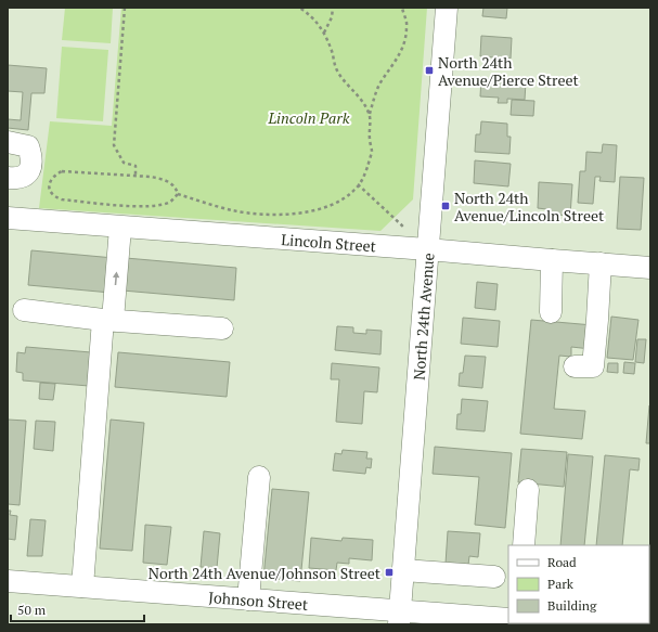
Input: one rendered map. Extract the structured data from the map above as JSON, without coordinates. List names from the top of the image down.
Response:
{
  "streets": {
    "street": ["Lincoln Street", "North 24th Avenue", "Johnson Street"]
  },
  "crossings": [
    ["Lincoln Street", "North 24th Avenue"],
    ["North 24th Avenue", "Johnson Street"]
  ],
  "parks": ["Lincoln Park"],
  "places": {
    "transit": ["North 24th Avenue/Pierce Street", "North 24th Avenue/Lincoln Street", "North 24th Avenue/Johnson Street"]
  },
  "legend": ["Road", "Park", "Building"],
  "scale_bar": "50 m"
}
